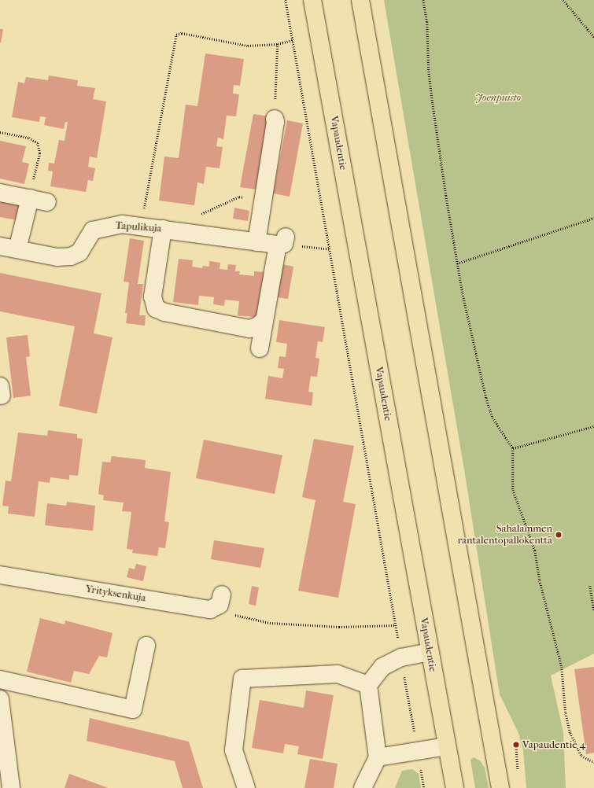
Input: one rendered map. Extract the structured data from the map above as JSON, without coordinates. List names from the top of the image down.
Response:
{
  "streets": {
    "main road": ["Vapaudentie"],
    "street": ["Tapulikuja", "Yrityksenkuja"]
  },
  "parks": ["Joenpuisto"],
  "places": ["Sahalammen rantalentopallokenttä", "Vapaudentie 4"]
}
